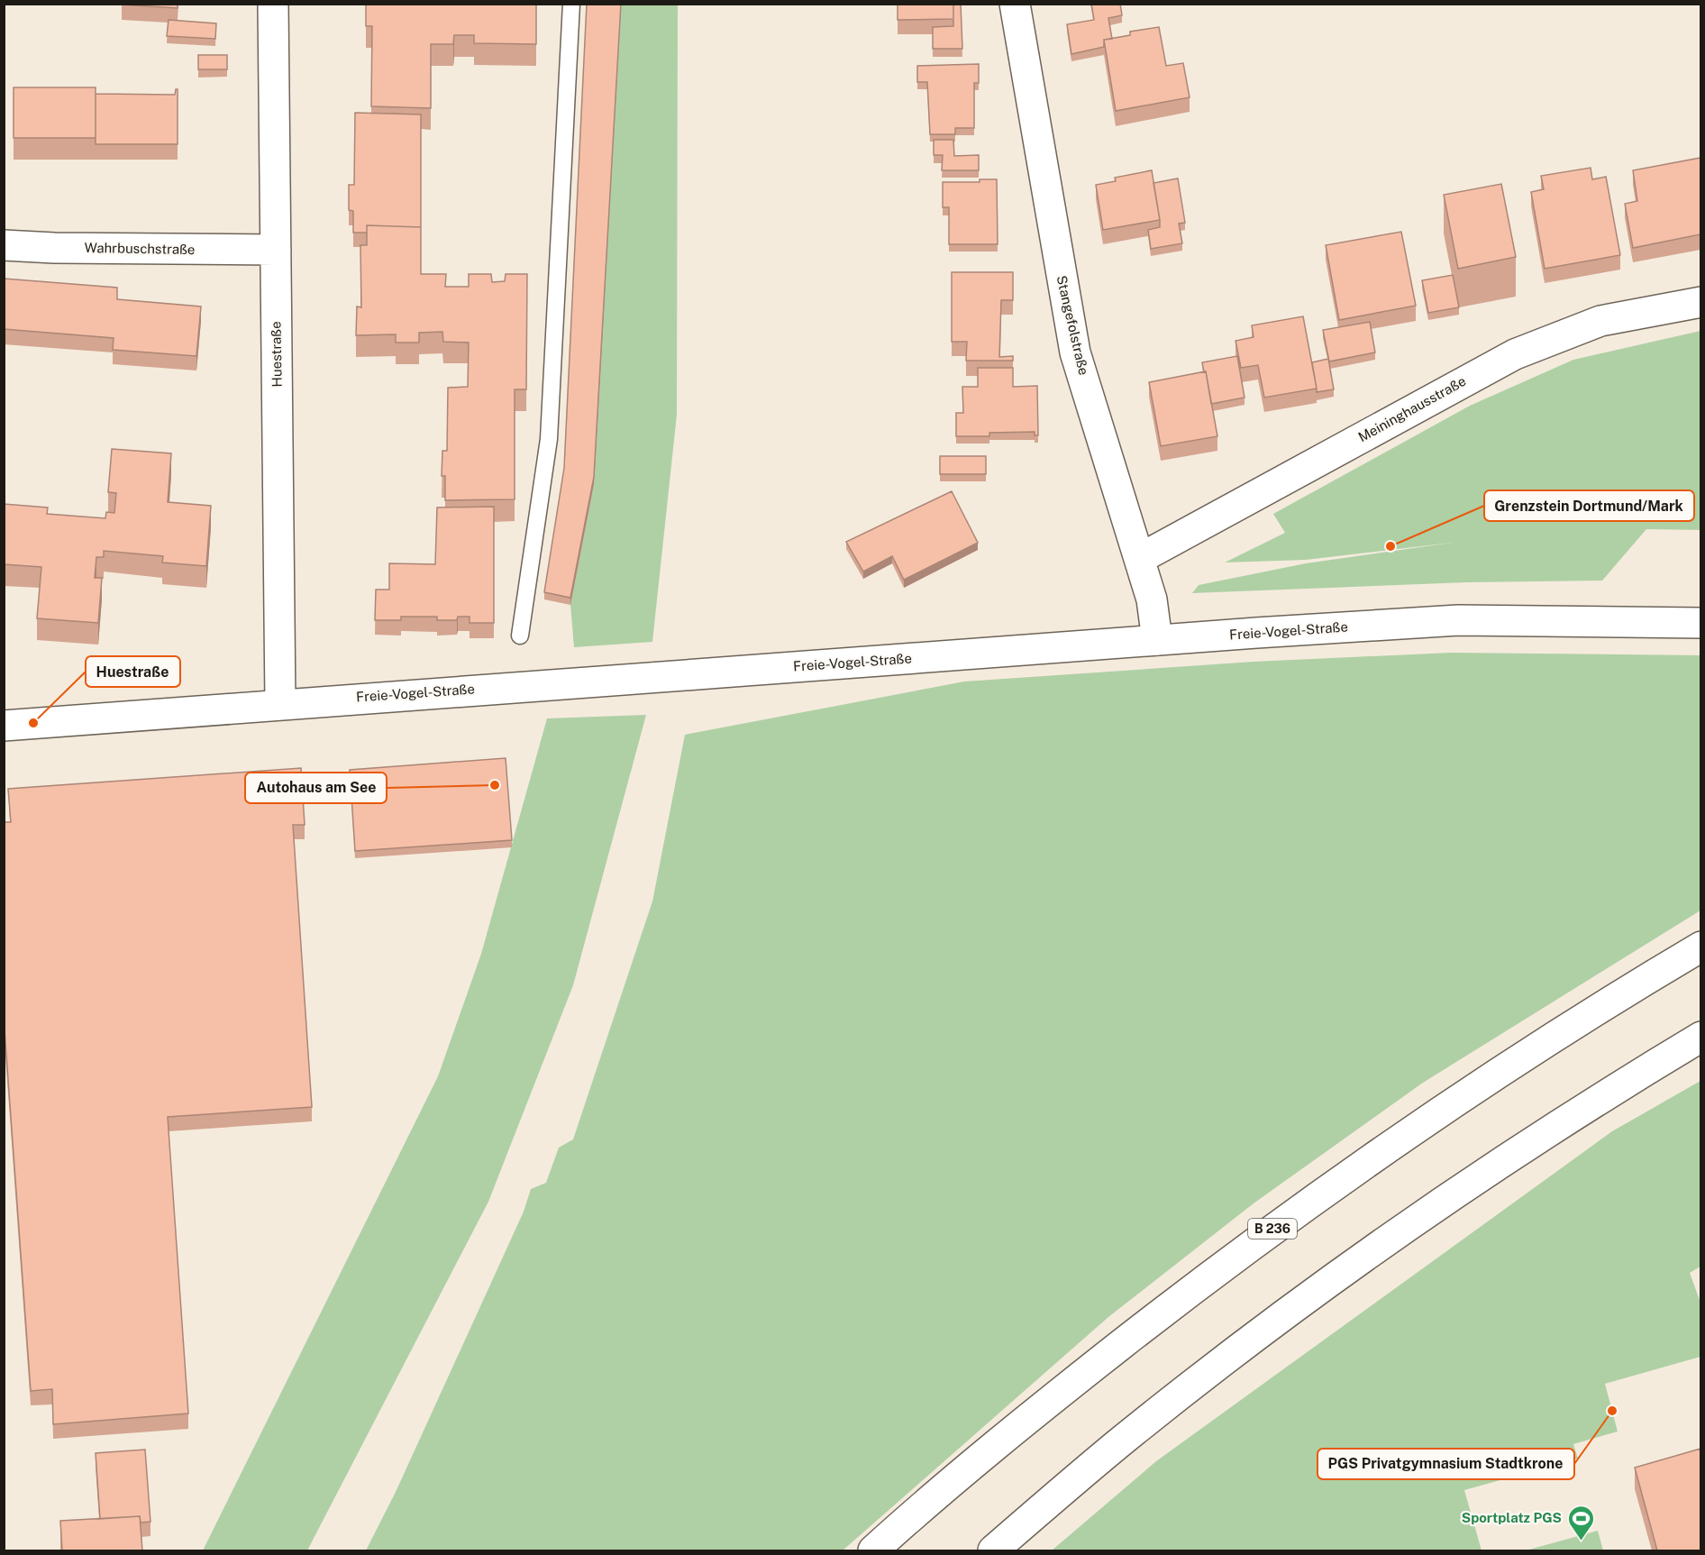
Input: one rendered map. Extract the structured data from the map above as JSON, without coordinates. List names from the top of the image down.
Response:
{
  "streets": {
    "main road": [
      "Wahrbuschstraße",
      "Stangefolstraße",
      "Huestraße",
      "Meininghausstraße",
      "Freie-Vogel-Straße",
      "B 236"
    ]
  },
  "crossings": [
    ["Wahrbuschstraße", "Huestraße"],
    ["Stangefolstraße", "Meininghausstraße"],
    ["Stangefolstraße", "Freie-Vogel-Straße"],
    ["Huestraße", "Freie-Vogel-Straße"]
  ],
  "places": {
    "other": [
      "Grenzstein Dortmund/Mark",
      "Huestraße",
      "Autohaus am See",
      "PGS Privatgymnasium Stadtkrone"
    ],
    "sports": ["Sportplatz PGS"]
  }
}
